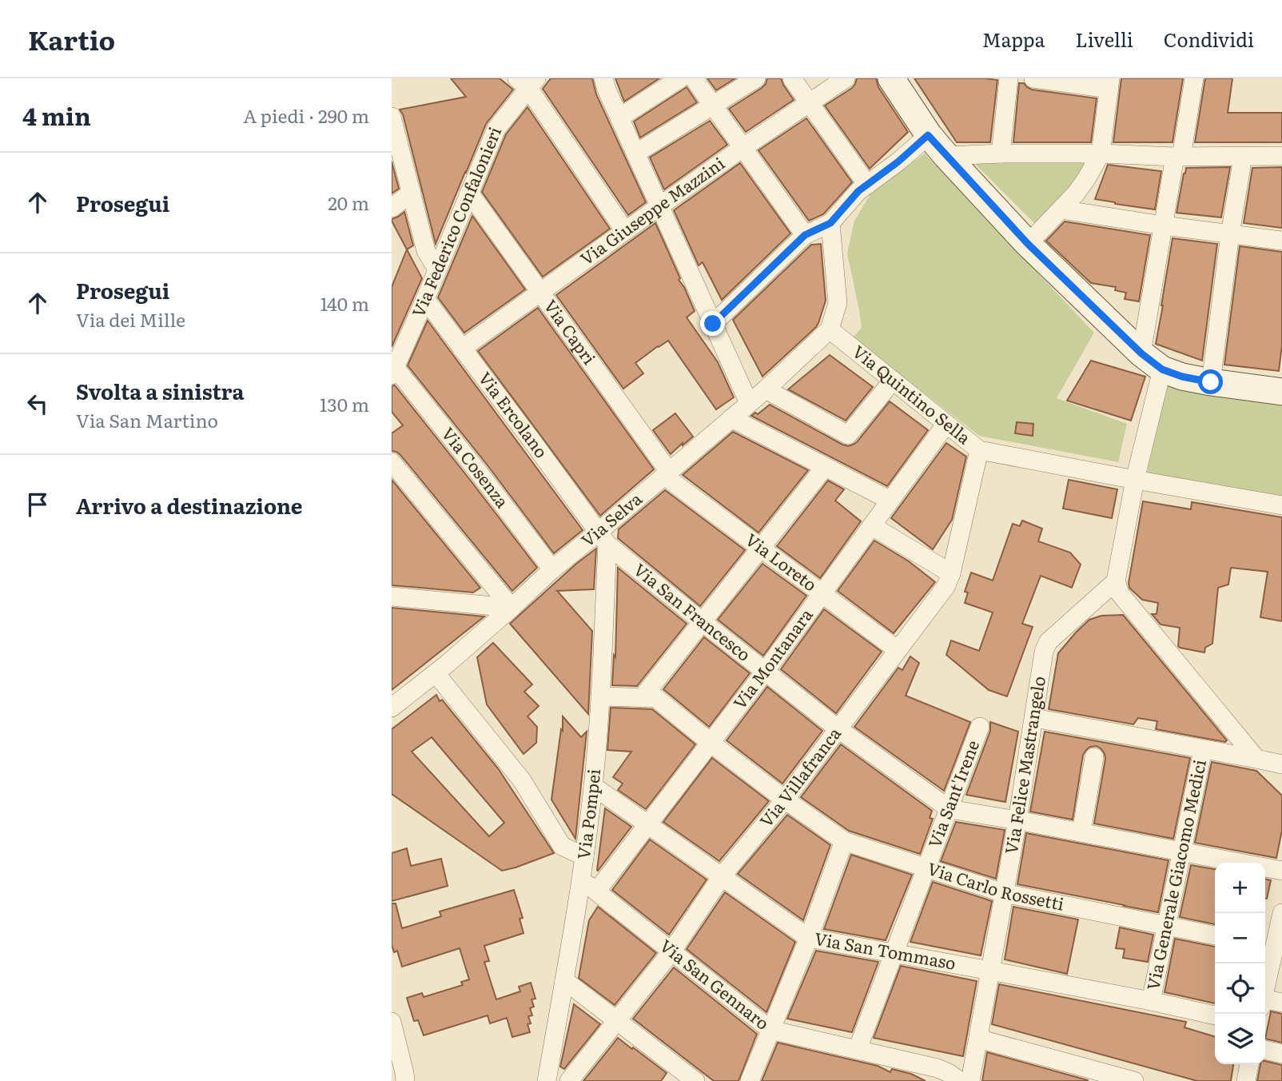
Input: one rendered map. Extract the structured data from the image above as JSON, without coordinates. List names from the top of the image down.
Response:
{
  "streets": {
    "street": [
      "Via Giuseppe Mazzini",
      "Via Federico Confalonieri",
      "Via Capri",
      "Via Quintino Sella",
      "Via Ercolano",
      "Via Cosenza",
      "Via Selva",
      "Via Loreto",
      "Via San Francesco",
      "Via Montanara",
      "Via Felice Mastrangelo",
      "Via Villafranca",
      "Via Sant'Irene",
      "Via Pompei",
      "Via Generale Giacomo Medici",
      "Via Carlo Rossetti",
      "Via San Tommaso",
      "Via San Gennaro"
    ]
  },
  "crossings": [
    ["Via Giuseppe Mazzini", "Via Capri"],
    ["Via Giuseppe Mazzini", "Via Ercolano"],
    ["Via Federico Confalonieri", "Via Capri"],
    ["Via Federico Confalonieri", "Via Ercolano"],
    ["Via Federico Confalonieri", "Via Cosenza"],
    ["Via Capri", "Via Selva"],
    ["Via Capri", "Via Loreto"],
    ["Via Quintino Sella", "Via Selva"],
    ["Via Quintino Sella", "Via Montanara"],
    ["Via Quintino Sella", "Via Villafranca"],
    ["Via Ercolano", "Via Selva"],
    ["Via Ercolano", "Via San Francesco"],
    ["Via Ercolano", "Via Pompei"],
    ["Via Cosenza", "Via Selva"],
    ["Via Selva", "Via Loreto"],
    ["Via Selva", "Via San Francesco"],
    ["Via Selva", "Via Pompei"],
    ["Via Loreto", "Via Montanara"],
    ["Via Loreto", "Via Villafranca"],
    ["Via San Francesco", "Via Montanara"],
    ["Via San Francesco", "Via Felice Mastrangelo"],
    ["Via San Francesco", "Via Villafranca"],
    ["Via San Francesco", "Via Sant'Irene"],
    ["Via San Francesco", "Via Pompei"],
    ["Via San Francesco", "Via Generale Giacomo Medici"],
    ["Via Montanara", "Via Carlo Rossetti"],
    ["Via Montanara", "Via San Tommaso"],
    ["Via Montanara", "Via San Gennaro"],
    ["Via Felice Mastrangelo", "Via Carlo Rossetti"],
    ["Via Felice Mastrangelo", "Via San Tommaso"],
    ["Via Villafranca", "Via Carlo Rossetti"],
    ["Via Villafranca", "Via San Tommaso"],
    ["Via Villafranca", "Via San Gennaro"],
    ["Via Sant'Irene", "Via Carlo Rossetti"],
    ["Via Sant'Irene", "Via San Tommaso"],
    ["Via Sant'Irene", "Via San Gennaro"],
    ["Via Pompei", "Via Carlo Rossetti"],
    ["Via Pompei", "Via San Tommaso"],
    ["Via Pompei", "Via San Gennaro"],
    ["Via Generale Giacomo Medici", "Via Carlo Rossetti"],
    ["Via Generale Giacomo Medici", "Via San Tommaso"]
  ],
  "page": {
    "header": "Kartio",
    "nav": ["Mappa", "Livelli", "Condividi"],
    "heading": ["4 min", "A piedi · 290 m"],
    "list": [
      ["Prosegui", "20 m"],
      ["Prosegui", "Via dei Mille", "140 m"],
      ["Svolta a sinistra", "Via San Martino", "130 m"],
      "Arrivo a destinazione"
    ],
    "map_buttons": ["+", "−"]
  }
}
